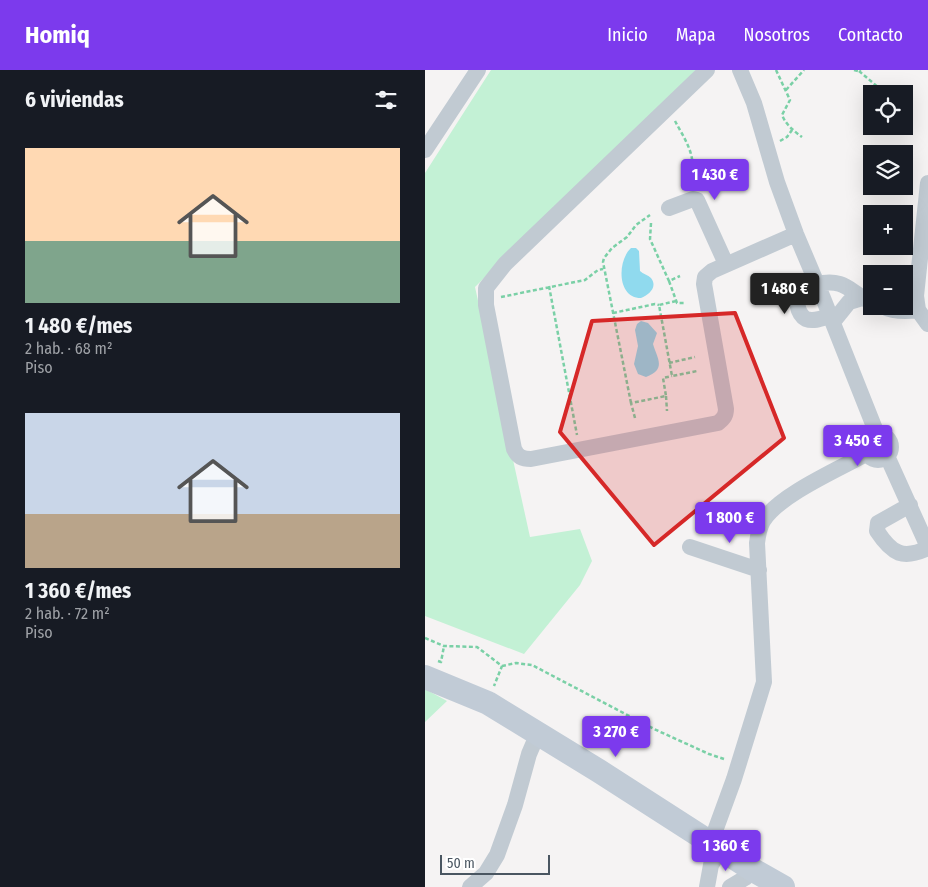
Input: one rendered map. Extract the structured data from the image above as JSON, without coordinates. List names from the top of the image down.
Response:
{
  "scale_bar": "50 m",
  "page": {
    "header": "Homiq",
    "nav": [
      "Inicio",
      "Mapa",
      "Nosotros",
      "Contacto"
    ],
    "heading": "6 viviendas",
    "map_buttons": ["+", "−"],
    "list": [
      {
        "name": "1 480 €/mes",
        "note": "2 hab. · 68 m² · Piso"
      },
      {
        "name": "1 360 €/mes",
        "note": "2 hab. · 72 m² · Piso"
      }
    ],
    "price": [
      "1 430 €",
      "1 480 €",
      "3 450 €",
      "1 800 €",
      "3 270 €",
      "1 360 €"
    ],
    "scale": "50 m"
  }
}
